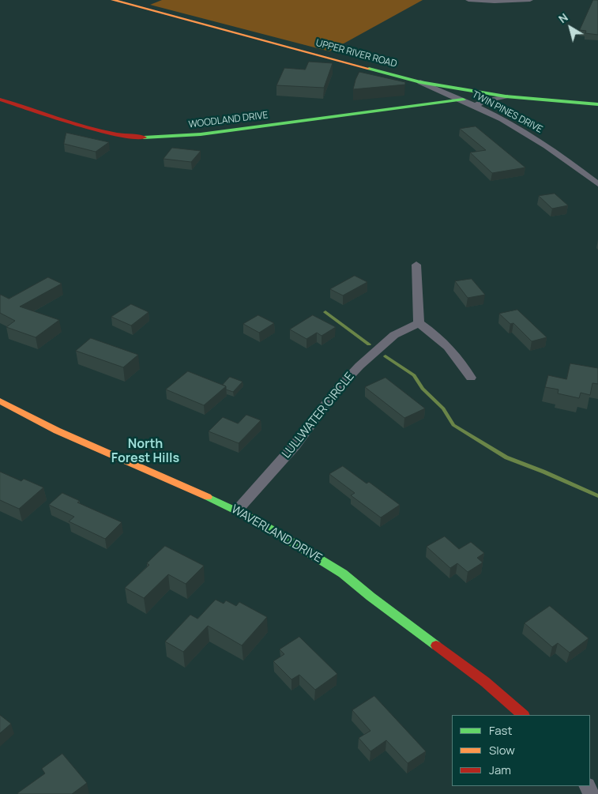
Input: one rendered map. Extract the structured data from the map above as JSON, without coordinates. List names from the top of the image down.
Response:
{
  "streets": {
    "street": [
      "UPPER RIVER ROAD",
      "TWIN PINES DRIVE",
      "WOODLAND DRIVE",
      "LULLWATER CIRCLE",
      "WAVERLAND DRIVE"
    ]
  },
  "crossings": [
    ["UPPER RIVER ROAD", "TWIN PINES DRIVE"],
    ["TWIN PINES DRIVE", "WOODLAND DRIVE"],
    ["LULLWATER CIRCLE", "WAVERLAND DRIVE"]
  ],
  "districts": ["North Forest Hills"],
  "legend": ["Fast", "Slow", "Jam"],
  "north": "top left"
}
